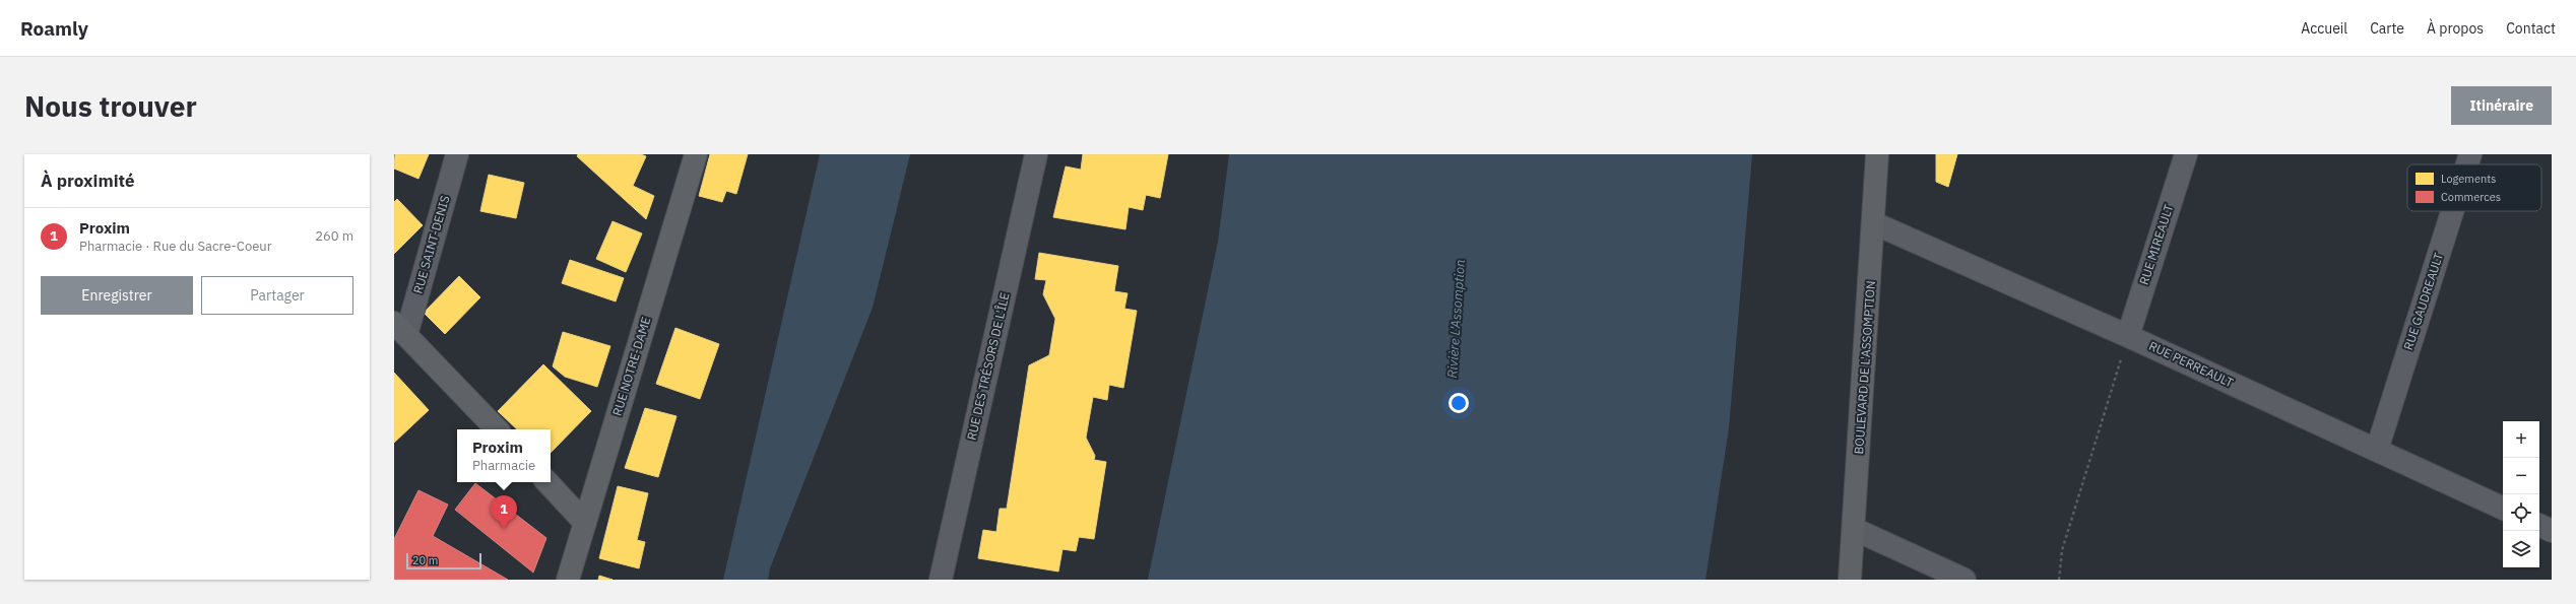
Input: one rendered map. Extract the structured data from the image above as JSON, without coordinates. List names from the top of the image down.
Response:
{
  "streets": {
    "street": [
      "RUE SAINT-DENIS",
      "RUE MIREAULT",
      "RUE GAUDREAULT",
      "RUE PERREAULT",
      "RUE NOTRE-DAME",
      "RUE DES TRÉSORS DE L'ÎLE",
      "BOULEVARD DE L'ASSOMPTION"
    ]
  },
  "crossings": [
    ["RUE MIREAULT", "RUE PERREAULT"],
    ["RUE GAUDREAULT", "RUE PERREAULT"],
    ["RUE PERREAULT", "BOULEVARD DE L'ASSOMPTION"]
  ],
  "water": ["Rivière L'Assomption"],
  "legend": ["Logements", "Commerces"],
  "scale_bar": "20 m",
  "page": {
    "header": "Roamly",
    "nav": [
      "Accueil",
      "Carte",
      "À propos",
      "Contact"
    ],
    "buttons": [
      "Itinéraire",
      ["Enregistrer", "Partager"]
    ],
    "title": "Nous trouver",
    "heading": "À proximité",
    "list": [
      {
        "mark": "1",
        "name": "Proxim",
        "note": "Pharmacie · Rue du Sacre-Coeur",
        "value": "260 m"
      }
    ],
    "map_buttons": ["+", "−"],
    "popup": ["Proxim", "Pharmacie"],
    "pins": "1",
    "scale": "20 m"
  }
}
